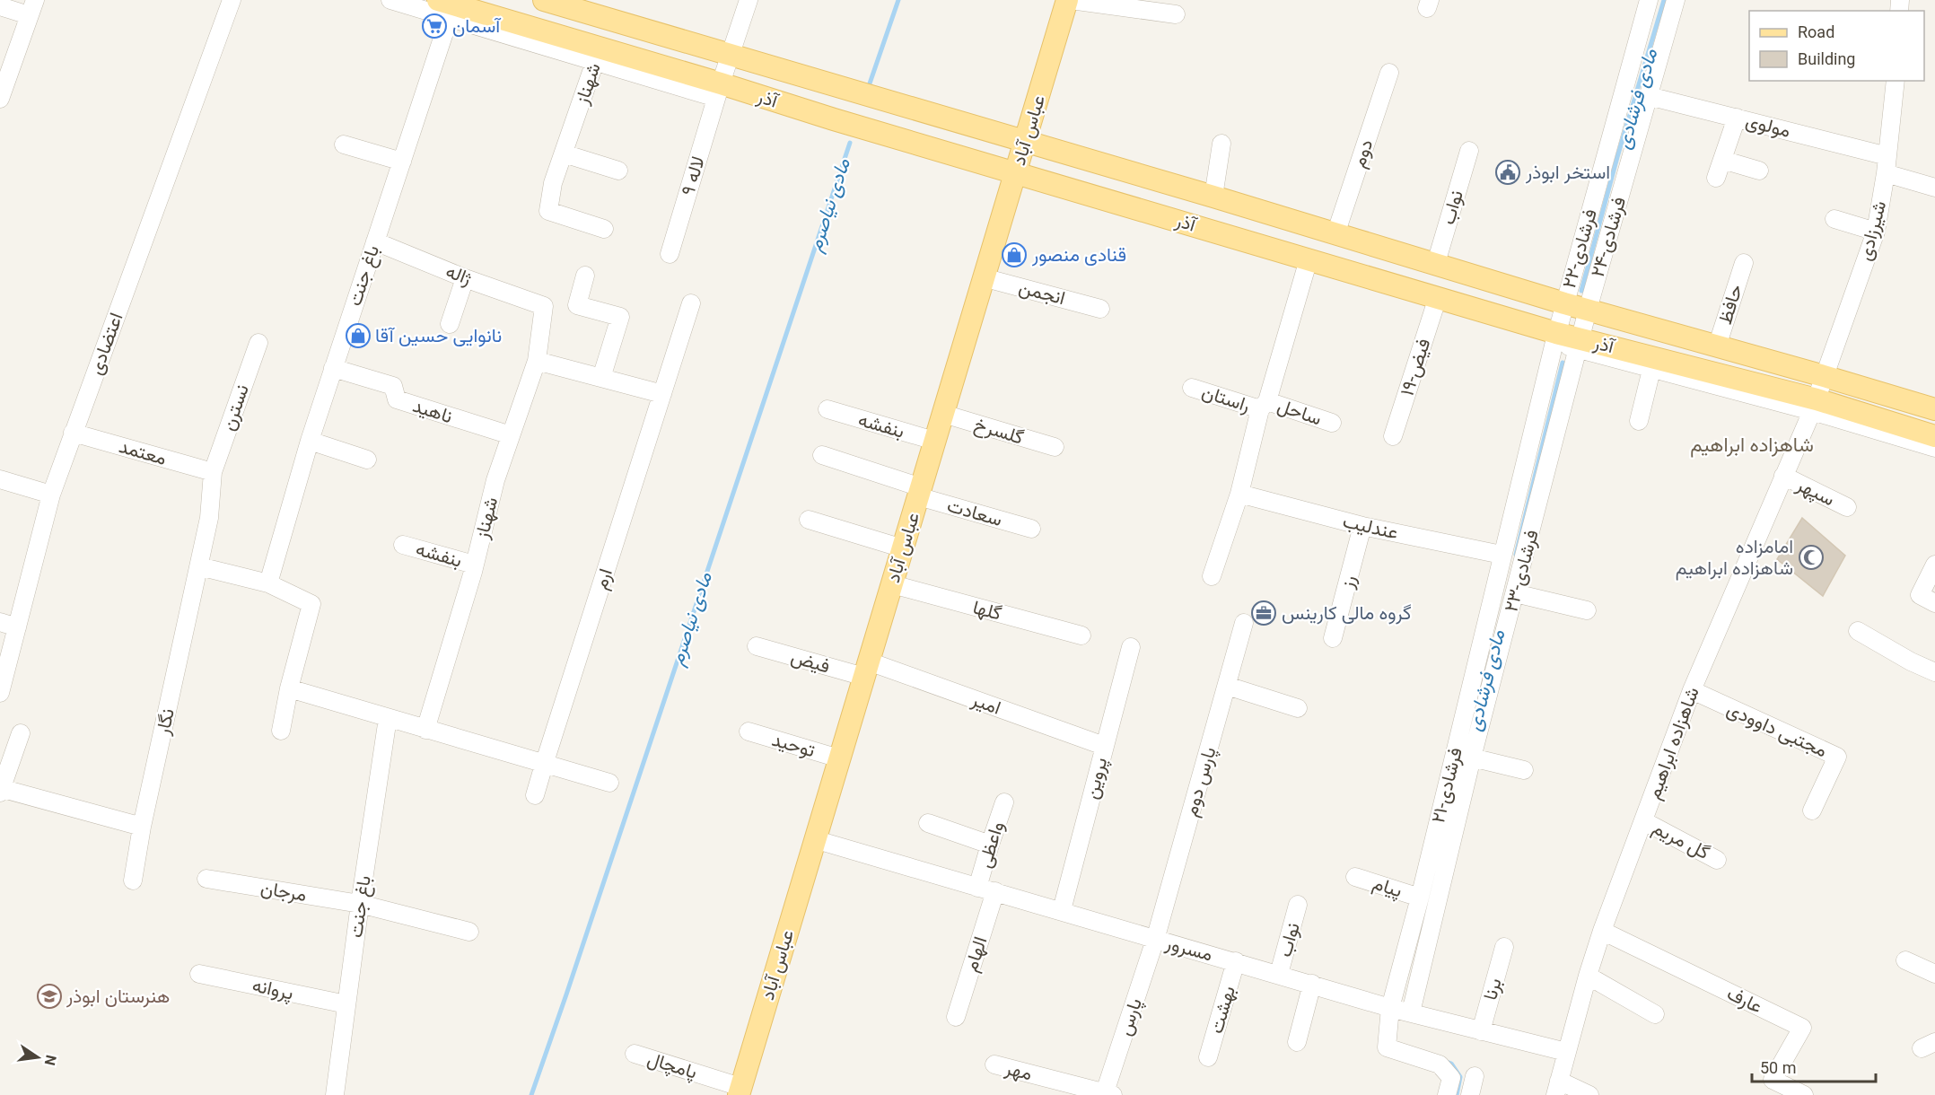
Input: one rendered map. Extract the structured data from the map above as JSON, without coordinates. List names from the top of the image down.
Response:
{
  "streets": {
    "main road": ["آذر", "عباس آباد"],
    "street": [
      "شهناز",
      "مولوی",
      "دوم",
      "۹ لاله",
      "نواب",
      "شیرزادی",
      "۲۴-فرشادی",
      "۲۲-فرشادی",
      "ژاله",
      "باغ جنت",
      "انجمن",
      "حافظ",
      "اعتضادی",
      "۱۹-فیض",
      "راستان",
      "نسترن",
      "ناهید",
      "ساحل",
      "بنفشه",
      "گلسرخ",
      "معتمد",
      "سپهر",
      "سعادت",
      "عندلیب",
      "۲۳-فرشادی",
      "ارم",
      "رز",
      "گلها",
      "فیض",
      "امیر",
      "نگار",
      "مجتبی داوودی",
      "شاهزاده ابراهیم",
      "توحید",
      "پروین",
      "پارس دوم",
      "۲۱-فرشادی",
      "گل مریم",
      "واعظی",
      "پیام",
      "مرجان",
      "مسرور",
      "الهام",
      "پروانه",
      "برنا",
      "عارف",
      "بهشت",
      "پارس",
      "پامچال",
      "مهر"
    ]
  },
  "crossings": [
    ["شهناز", "آذر"],
    ["شهناز", "ژاله"],
    ["شهناز", "ناهید"],
    ["شهناز", "بنفشه"],
    ["آذر", "عباس آباد"],
    ["آذر", "دوم"],
    ["آذر", "۹ لاله"],
    ["آذر", "نواب"],
    ["آذر", "شیرزادی"],
    ["آذر", "۲۴-فرشادی"],
    ["آذر", "۲۲-فرشادی"],
    ["آذر", "باغ جنت"],
    ["آذر", "حافظ"],
    ["آذر", "۱۹-فیض"],
    ["آذر", "۲۳-فرشادی"],
    ["آذر", "شاهزاده ابراهیم"],
    ["آذر", "۲۱-فرشادی"],
    ["مولوی", "شیرزادی"],
    ["مولوی", "۲۴-فرشادی"],
    ["عباس آباد", "انجمن"],
    ["عباس آباد", "بنفشه"],
    ["عباس آباد", "گلسرخ"],
    ["عباس آباد", "سعادت"],
    ["عباس آباد", "گلها"],
    ["عباس آباد", "فیض"],
    ["عباس آباد", "امیر"],
    ["عباس آباد", "توحید"],
    ["عباس آباد", "مسرور"],
    ["عباس آباد", "پامچال"],
    ["نواب", "مسرور"],
    ["شیرزادی", "شاهزاده ابراهیم"],
    ["۲۴-فرشادی", "۲۳-فرشادی"],
    ["۲۲-فرشادی", "۲۱-فرشادی"],
    ["ژاله", "باغ جنت"],
    ["باغ جنت", "ناهید"],
    ["باغ جنت", "مرجان"],
    ["باغ جنت", "پروانه"],
    ["اعتضادی", "معتمد"],
    ["راستان", "ساحل"],
    ["نسترن", "معتمد"],
    ["نسترن", "نگار"],
    ["معتمد", "نگار"],
    ["سپهر", "شاهزاده ابراهیم"],
    ["عندلیب", "رز"],
    ["عندلیب", "۲۱-فرشادی"],
    ["۲۳-فرشادی", "مسرور"],
    ["فیض", "امیر"],
    ["امیر", "پروین"],
    ["مجتبی داوودی", "شاهزاده ابراهیم"],
    ["شاهزاده ابراهیم", "گل مریم"],
    ["شاهزاده ابراهیم", "مسرور"],
    ["شاهزاده ابراهیم", "عارف"],
    ["پروین", "مسرور"],
    ["پارس دوم", "مسرور"],
    ["پارس دوم", "پارس"],
    ["۲۱-فرشادی", "پیام"],
    ["۲۱-فرشادی", "مسرور"],
    ["واعظی", "مسرور"],
    ["مسرور", "الهام"],
    ["مسرور", "برنا"],
    ["مسرور", "بهشت"],
    ["مسرور", "پارس"],
    ["پارس", "مهر"]
  ],
  "districts": ["شاهزاده ابراهیم"],
  "water": ["مادی فرشادی", "مادی نیاصرم"],
  "places": {
    "supermarket": ["آسمان"],
    "public building": ["استخر ابوذر"],
    "shop": ["قنادی منصور", "نانوایی حسین آقا"],
    "mosque": ["امامزاده شاهزاده ابراهیم"],
    "office": ["گروه مالی کارینس"],
    "school or university": ["هنرستان ابوذر"]
  },
  "legend": ["Road", "Building"],
  "scale_bar": "50 m",
  "north": "right"
}
